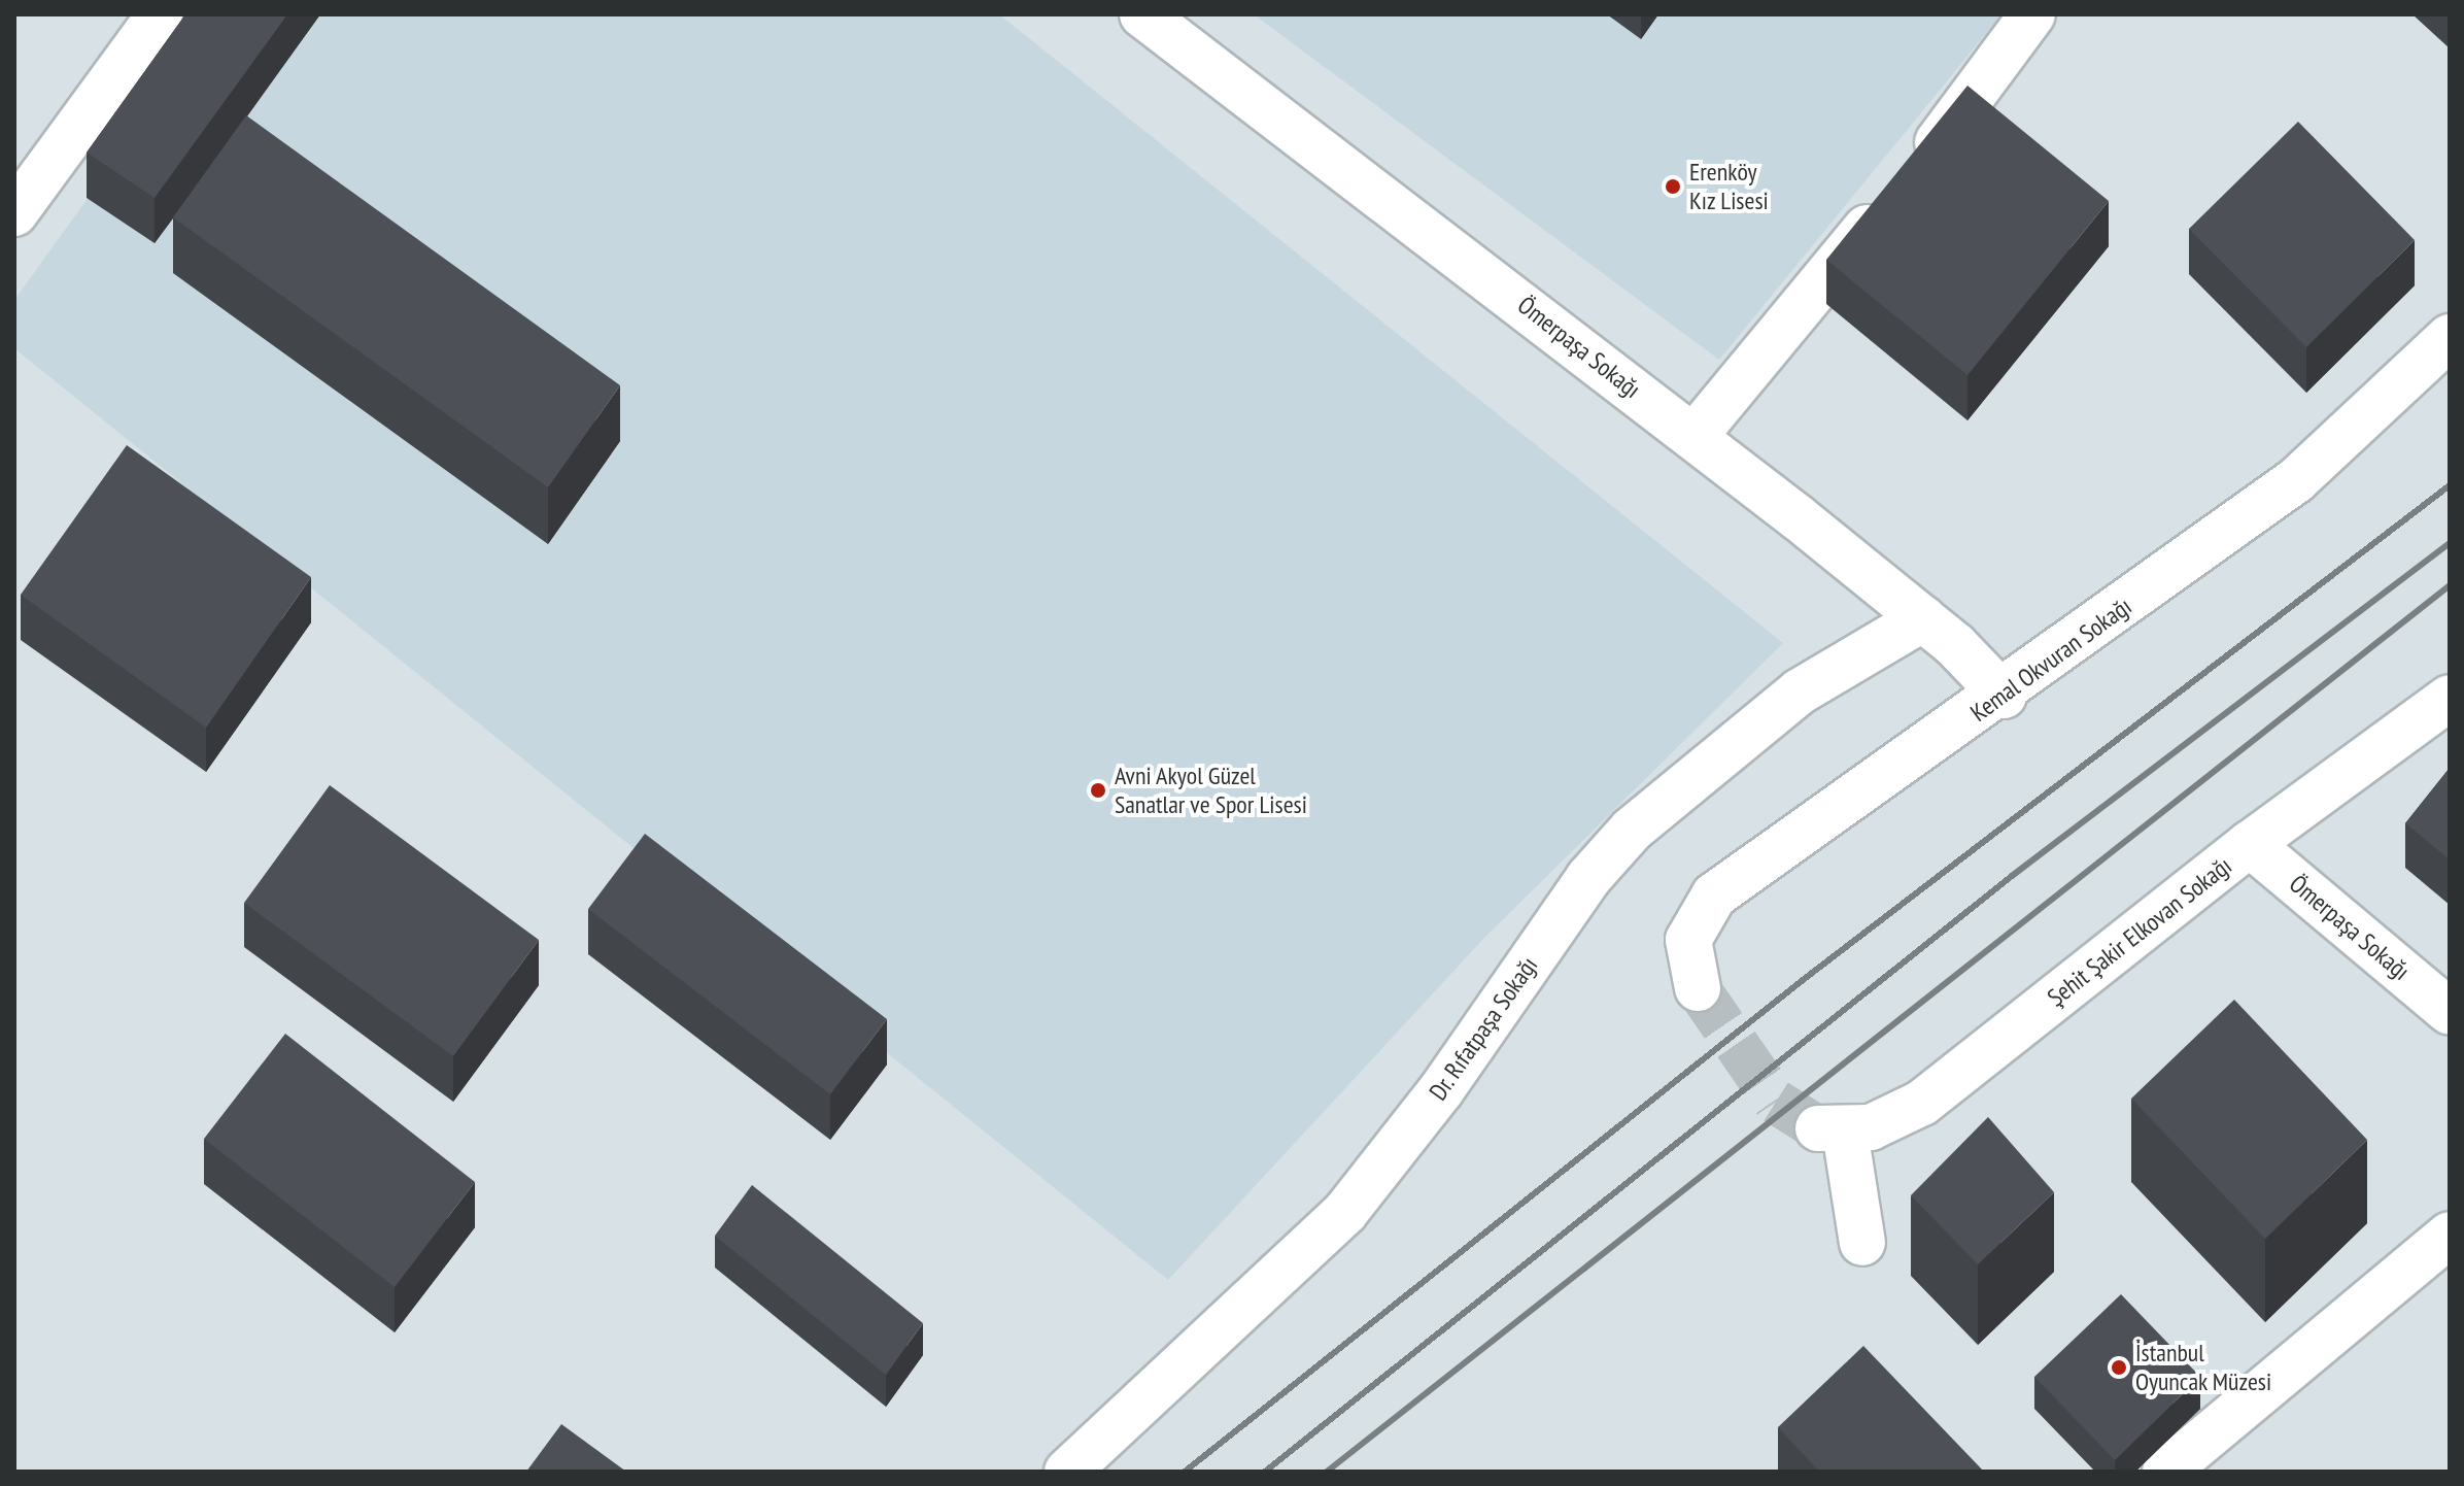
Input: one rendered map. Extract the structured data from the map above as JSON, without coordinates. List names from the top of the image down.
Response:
{
  "streets": {
    "street": [
      "Ömerpaşa Sokağı",
      "Kemal Okvuran Sokağı",
      "Şehit Şakir Elkovan Sokağı",
      "Dr. Rıfatpaşa Sokağı"
    ]
  },
  "crossings": [
    ["Ömerpaşa Sokağı", "Kemal Okvuran Sokağı"],
    ["Ömerpaşa Sokağı", "Şehit Şakir Elkovan Sokağı"],
    ["Ömerpaşa Sokağı", "Dr. Rıfatpaşa Sokağı"]
  ],
  "places": ["Erenköy Kız Lisesi", "Avni Akyol Güzel Sanatlar ve Spor Lisesi", "İstanbul Oyuncak Müzesi"]
}
